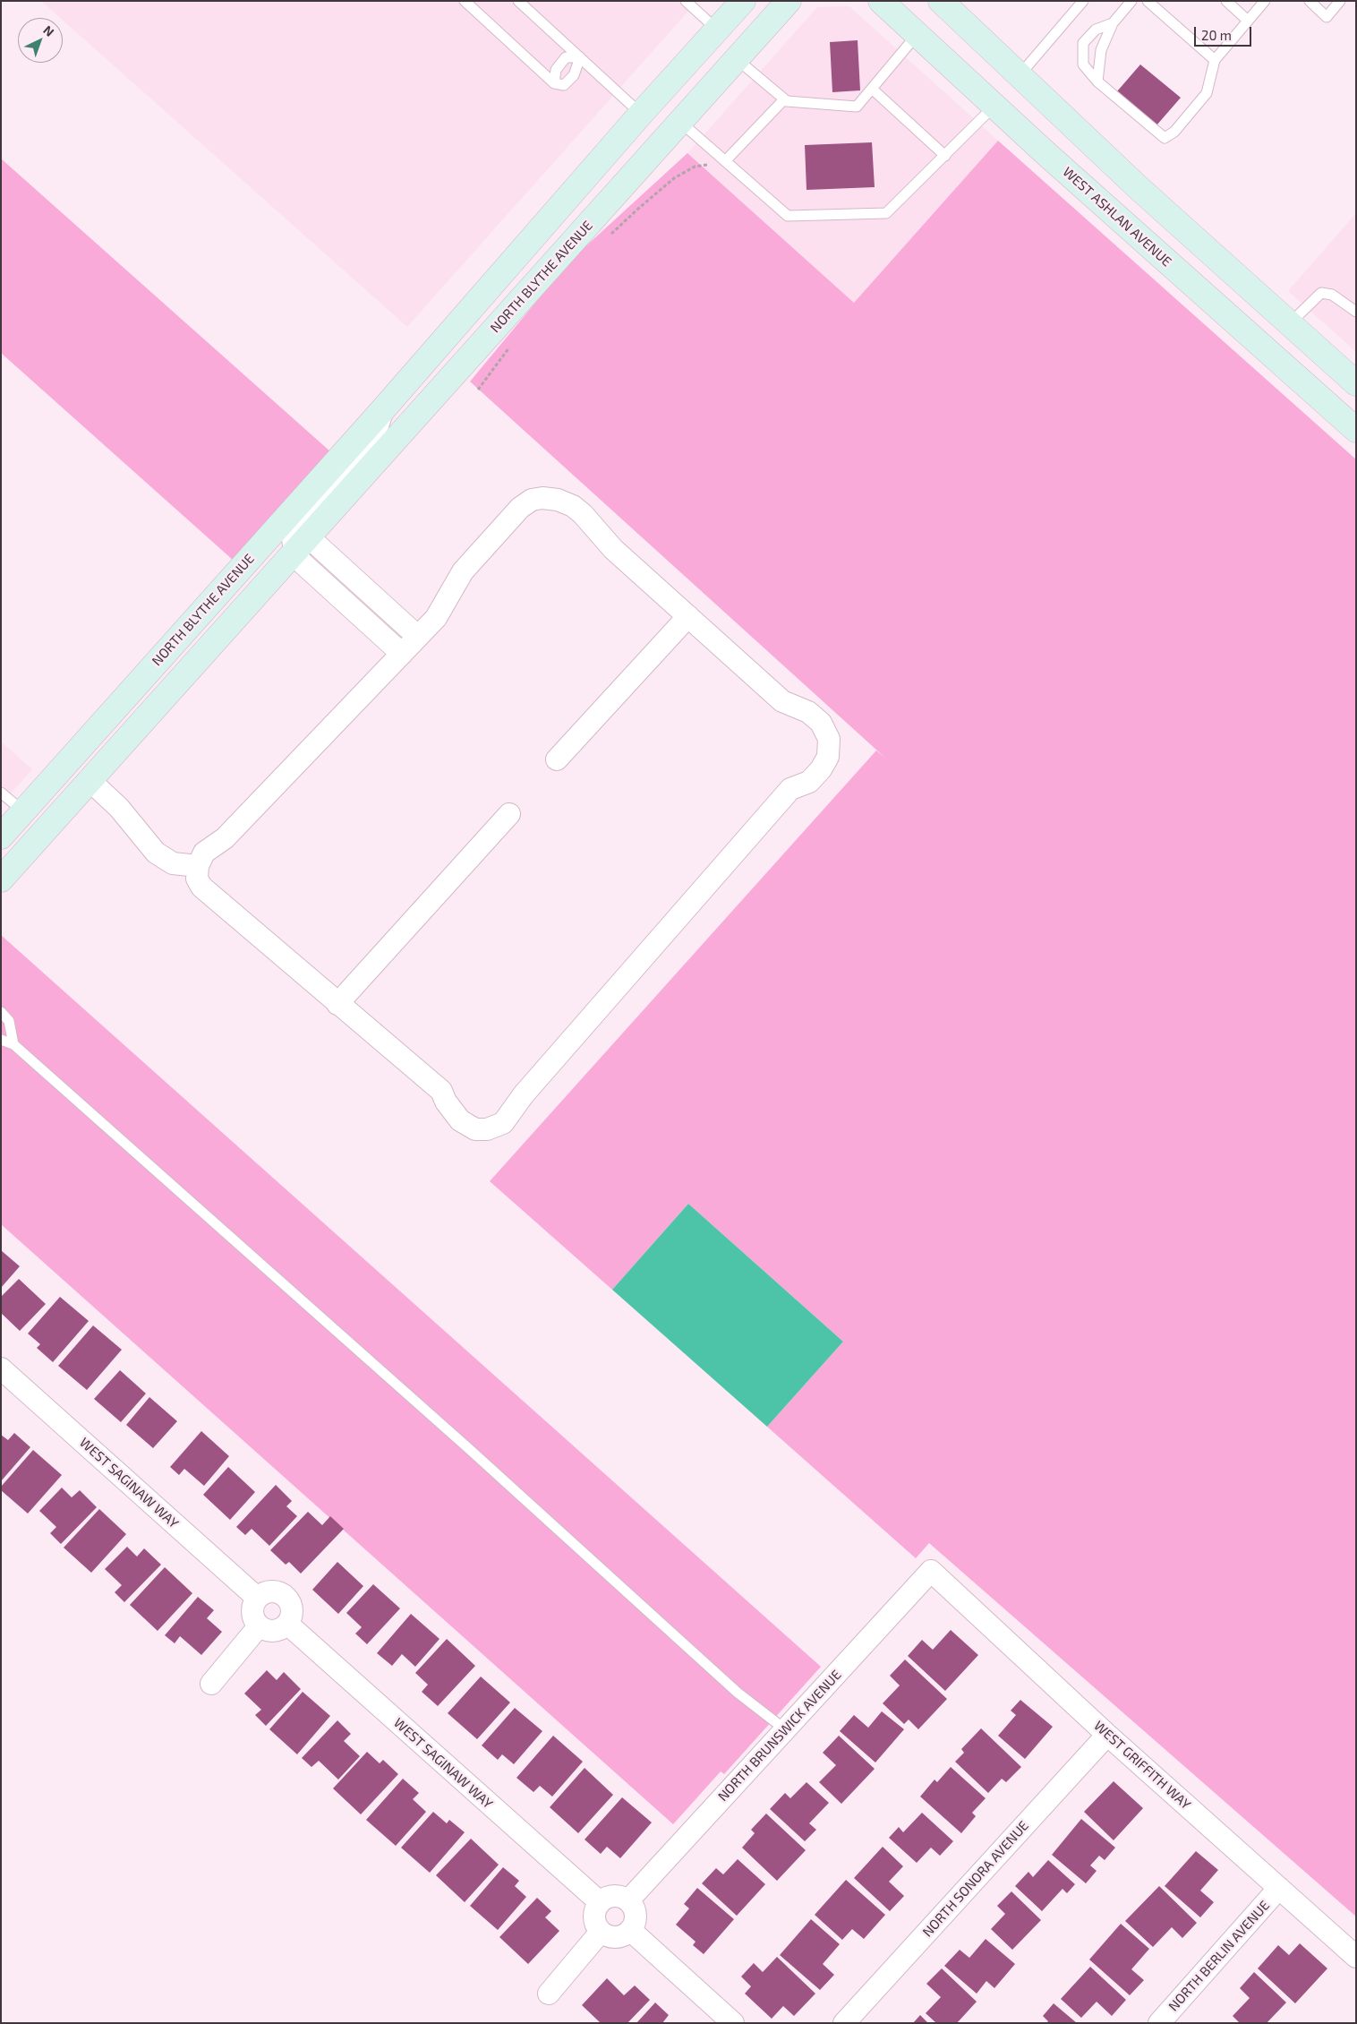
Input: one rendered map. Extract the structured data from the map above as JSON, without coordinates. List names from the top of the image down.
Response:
{
  "streets": {
    "street": [
      "WEST ASHLAN AVENUE",
      "NORTH BLYTHE AVENUE",
      "WEST SAGINAW WAY",
      "NORTH BRUNSWICK AVENUE",
      "WEST GRIFFITH WAY",
      "NORTH SONORA AVENUE",
      "NORTH BERLIN AVENUE"
    ]
  },
  "crossings": [
    ["WEST SAGINAW WAY", "NORTH BRUNSWICK AVENUE"],
    ["NORTH BRUNSWICK AVENUE", "WEST GRIFFITH WAY"],
    ["WEST GRIFFITH WAY", "NORTH SONORA AVENUE"],
    ["WEST GRIFFITH WAY", "NORTH BERLIN AVENUE"]
  ],
  "scale_bar": "20 m",
  "north": "top right"
}
